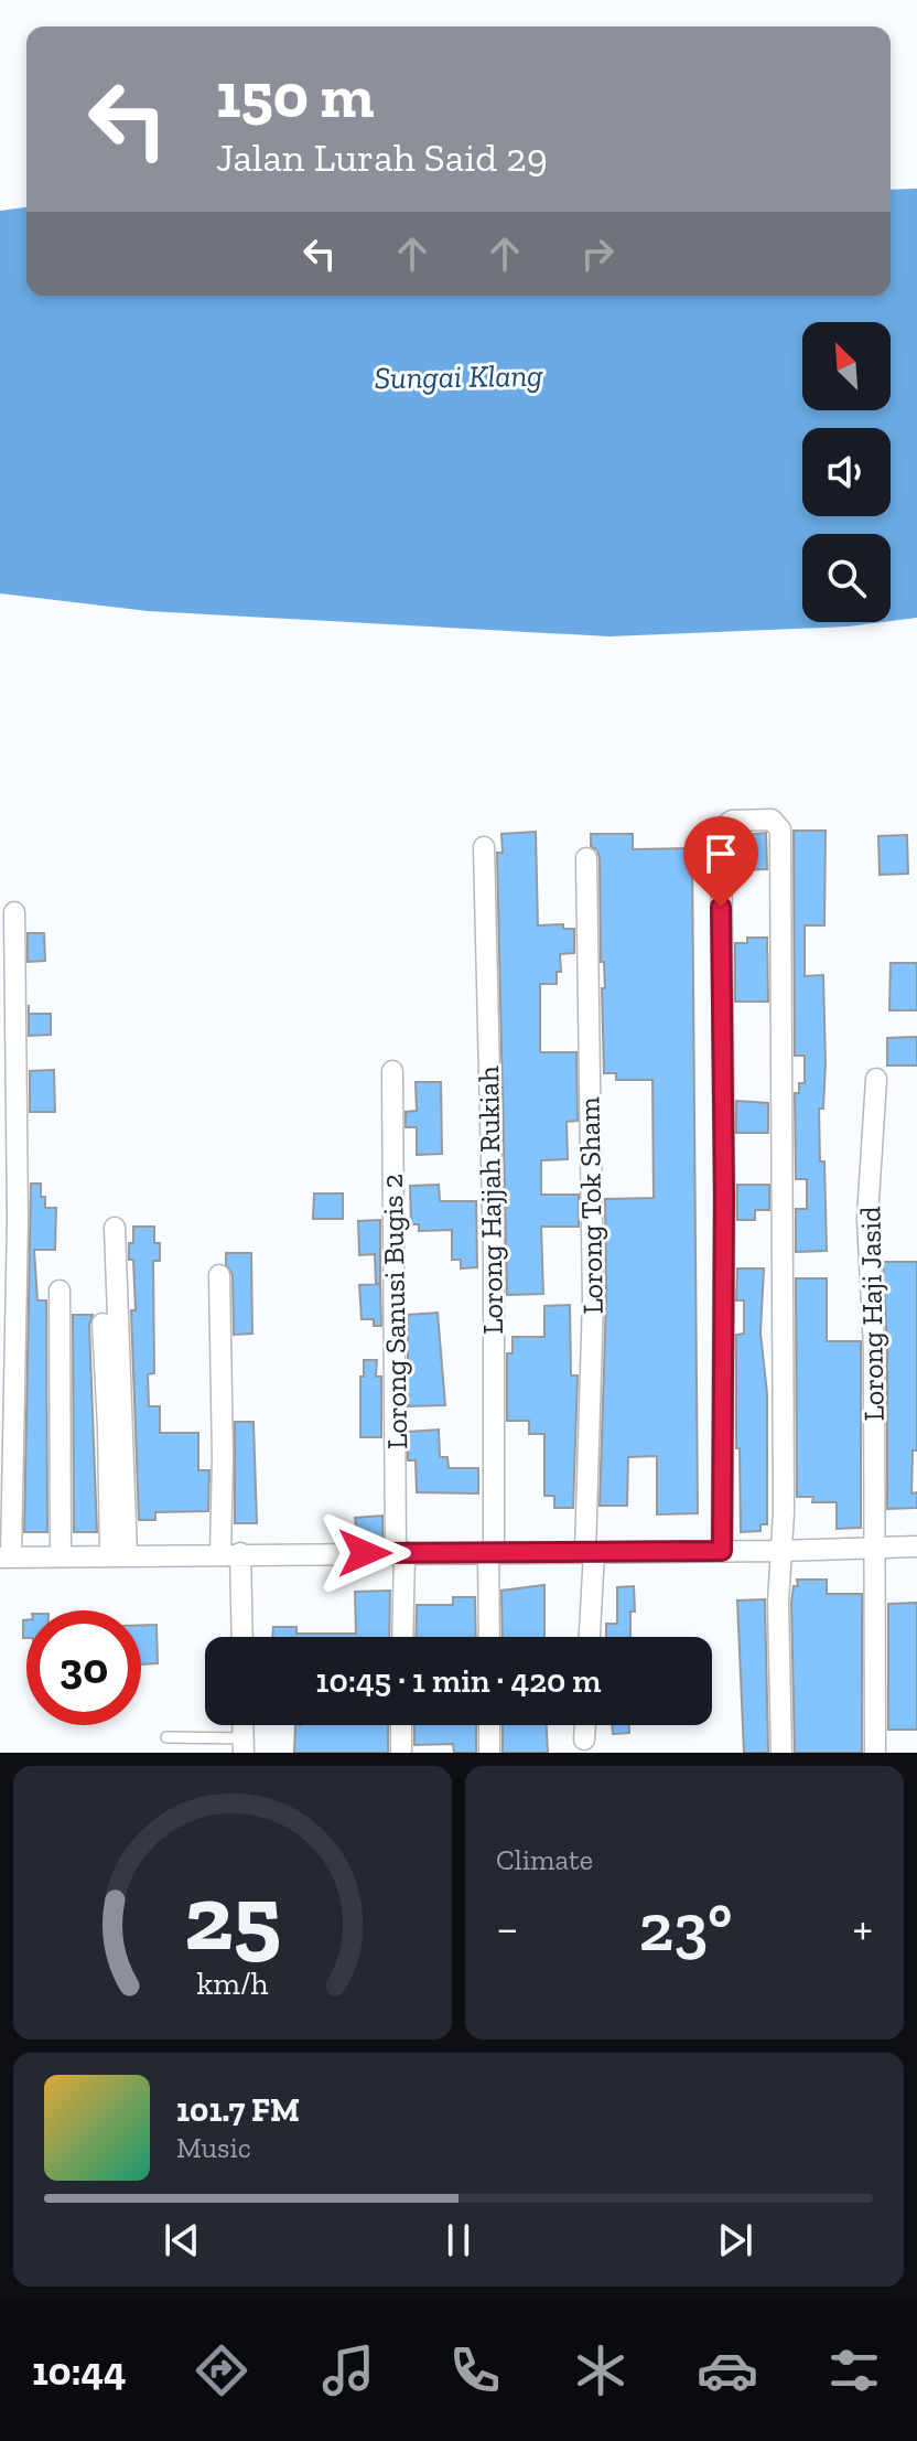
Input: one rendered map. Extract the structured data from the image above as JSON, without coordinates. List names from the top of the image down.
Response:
{
  "streets": {
    "street": [
      "Lorong Hajjah Rukiah",
      "Lorong Tok Sham",
      "Lorong Sanusi Bugis 2",
      "Lorong Haji Jasid"
    ]
  },
  "water": ["Sungai Klang"],
  "north": "top left",
  "page": {
    "turn": ["150 m", "Jalan Lurah Said 29"],
    "limit": "30",
    "trip": "10:45 · 1 min · 420 m",
    "tile": "Climate",
    "heat": ["−", "23°", "+"],
    "song": ["101.7 FM", "Music"],
    "tabs": "10:44",
    "gauge": ["25", "km/h"]
  }
}
